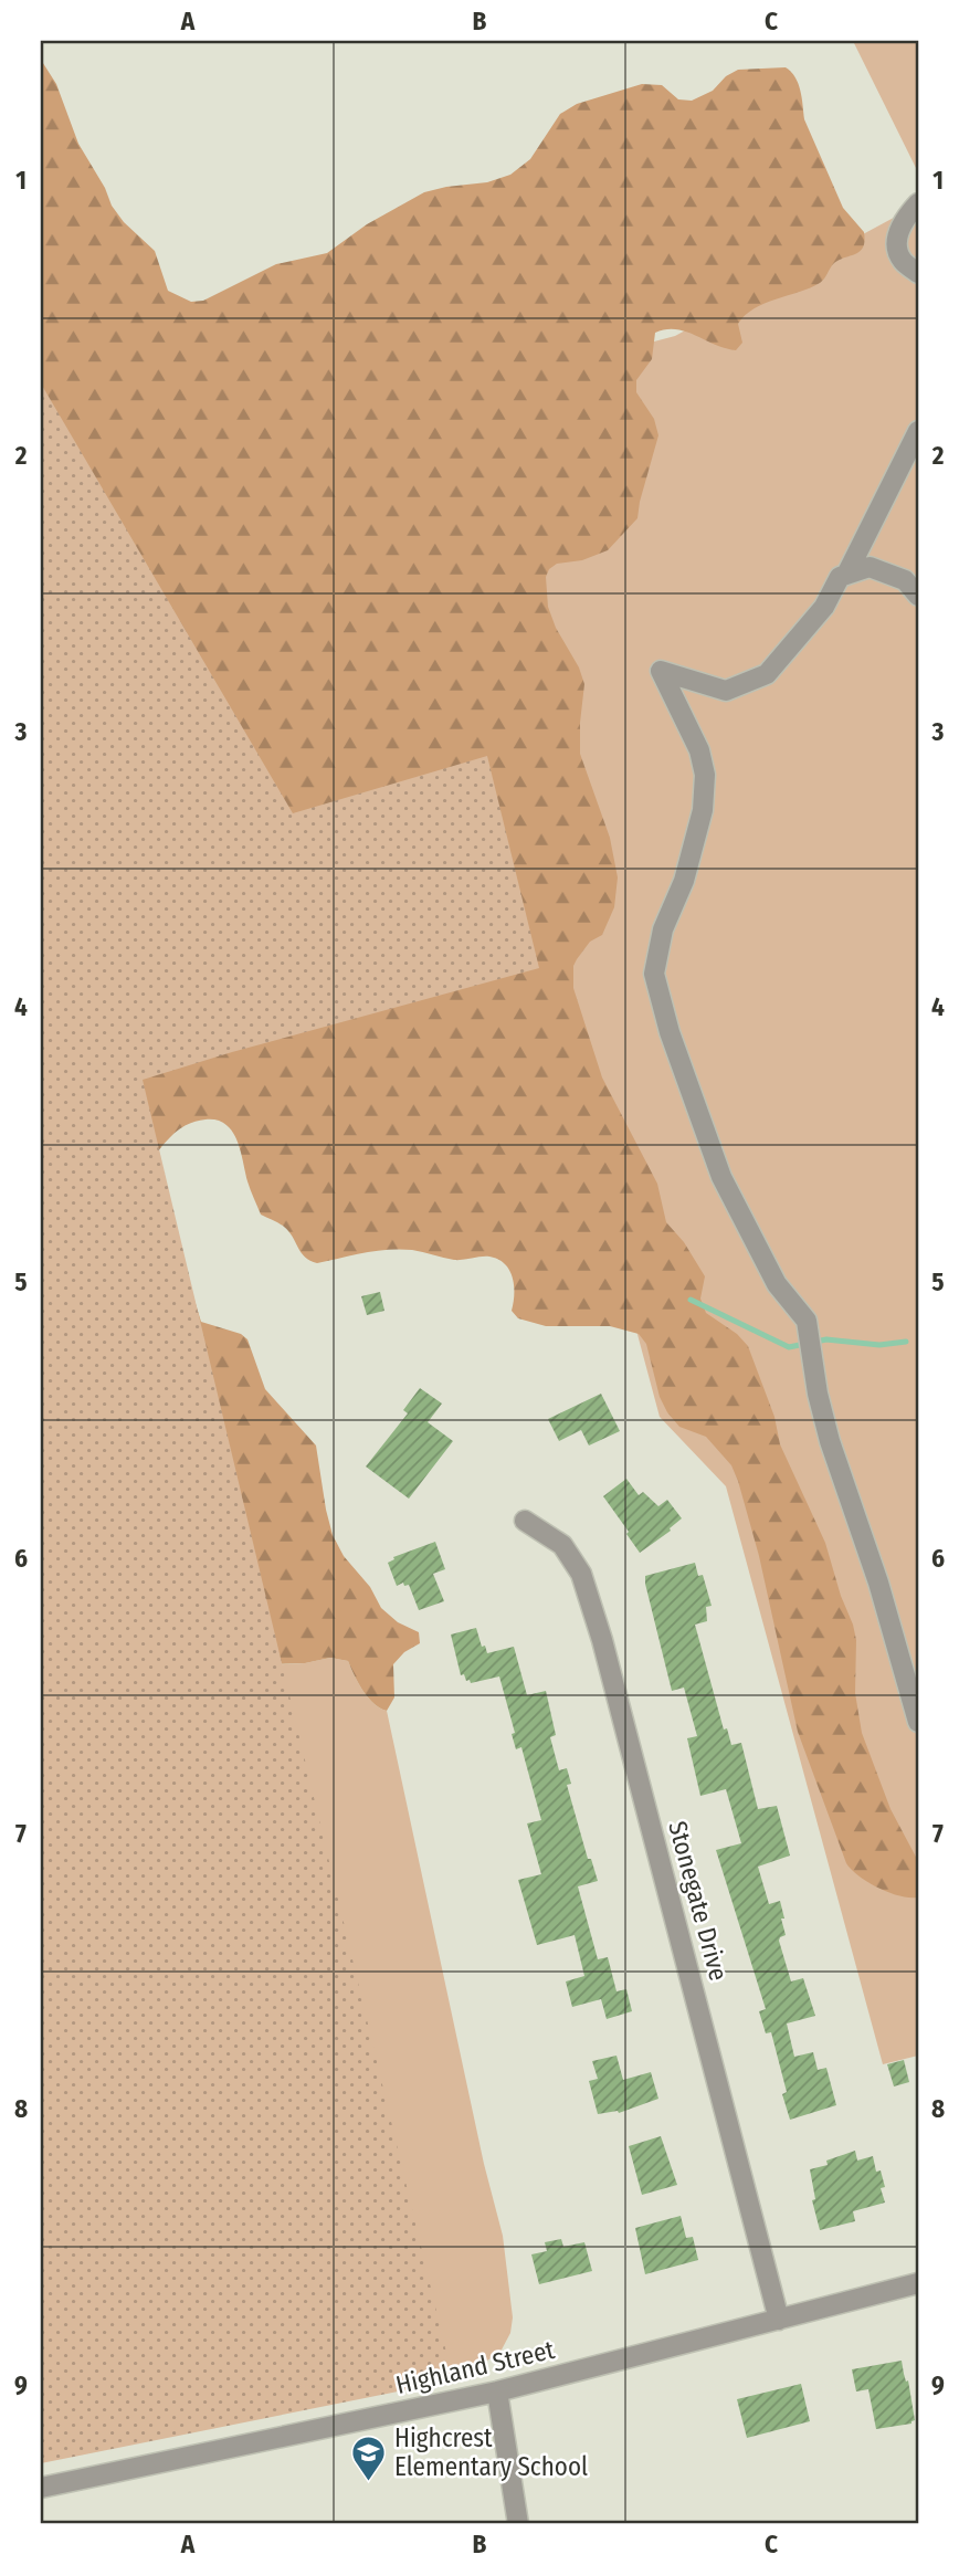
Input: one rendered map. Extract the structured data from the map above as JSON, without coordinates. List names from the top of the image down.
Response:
{
  "streets": {
    "street": ["Stonegate Drive", "Highland Street"]
  },
  "crossings": [
    ["Stonegate Drive", "Highland Street"]
  ],
  "places": {
    "school or university": ["Highcrest Elementary School"]
  },
  "grid": {
    "columns": ["A", "B", "C"],
    "rows": [
      "1",
      "2",
      "3",
      "4",
      "5",
      "6",
      "7",
      "8",
      "9"
    ]
  }
}
